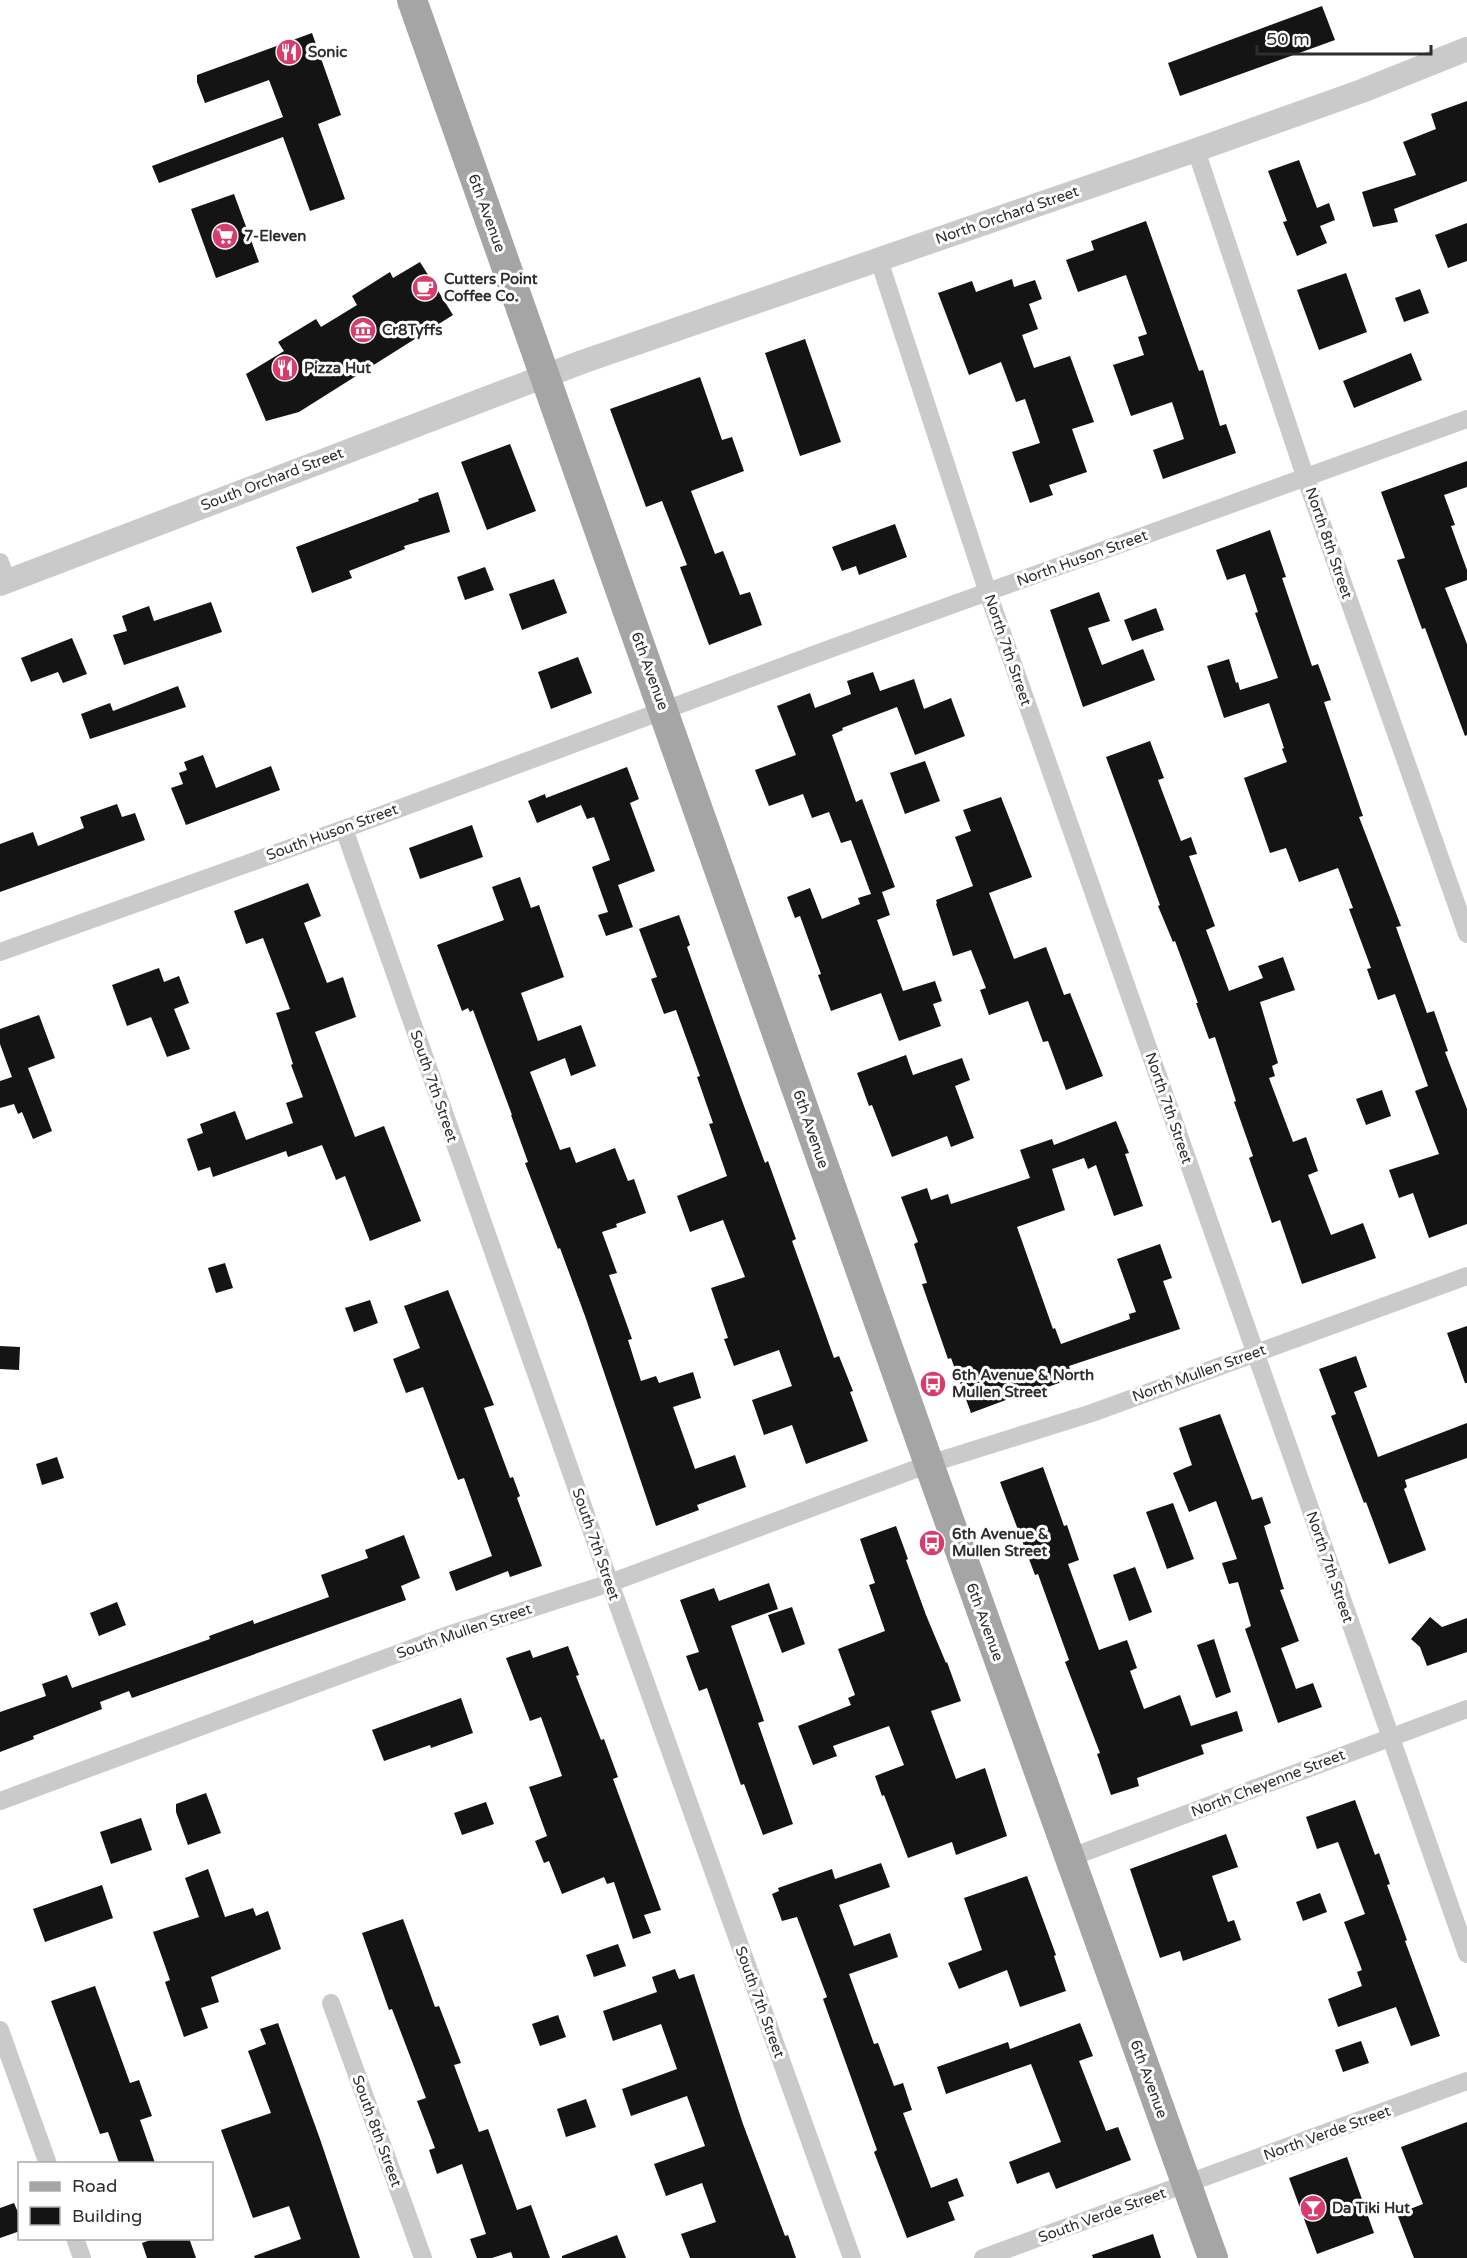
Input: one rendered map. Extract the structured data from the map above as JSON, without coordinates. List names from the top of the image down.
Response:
{
  "streets": {
    "main road": ["6th Avenue"],
    "street": [
      "North Orchard Street",
      "South Orchard Street",
      "North 8th Street",
      "North Huson Street",
      "North 7th Street",
      "South Huson Street",
      "South 7th Street",
      "North Mullen Street",
      "South Mullen Street",
      "North Cheyenne Street",
      "South 8th Street",
      "North Verde Street",
      "South Verde Street"
    ]
  },
  "crossings": [
    ["6th Avenue", "North Orchard Street"],
    ["6th Avenue", "South Orchard Street"],
    ["6th Avenue", "North Huson Street"],
    ["6th Avenue", "South Huson Street"],
    ["6th Avenue", "North Mullen Street"],
    ["6th Avenue", "South Mullen Street"],
    ["6th Avenue", "North Cheyenne Street"],
    ["6th Avenue", "North Verde Street"],
    ["6th Avenue", "South Verde Street"],
    ["North Orchard Street", "South Orchard Street"],
    ["North Orchard Street", "North 8th Street"],
    ["North Orchard Street", "North 7th Street"],
    ["North 8th Street", "North Huson Street"],
    ["North Huson Street", "North 7th Street"],
    ["North Huson Street", "South Huson Street"],
    ["North 7th Street", "North Mullen Street"],
    ["North 7th Street", "North Cheyenne Street"],
    ["South Huson Street", "South 7th Street"],
    ["South 7th Street", "South Mullen Street"],
    ["North Mullen Street", "South Mullen Street"],
    ["North Verde Street", "South Verde Street"]
  ],
  "places": {
    "restaurant": ["Sonic", "Pizza Hut"],
    "supermarket": ["7-Eleven"],
    "cafe": ["Cutters Point Coffee Co."],
    "museum": ["Cr8Tyffs"],
    "bus stop": ["6th Avenue & North Mullen Street", "6th Avenue & Mullen Street"],
    "bar": ["Da Tiki Hut"]
  },
  "legend": ["Road", "Building"],
  "scale_bar": "50 m"
}
